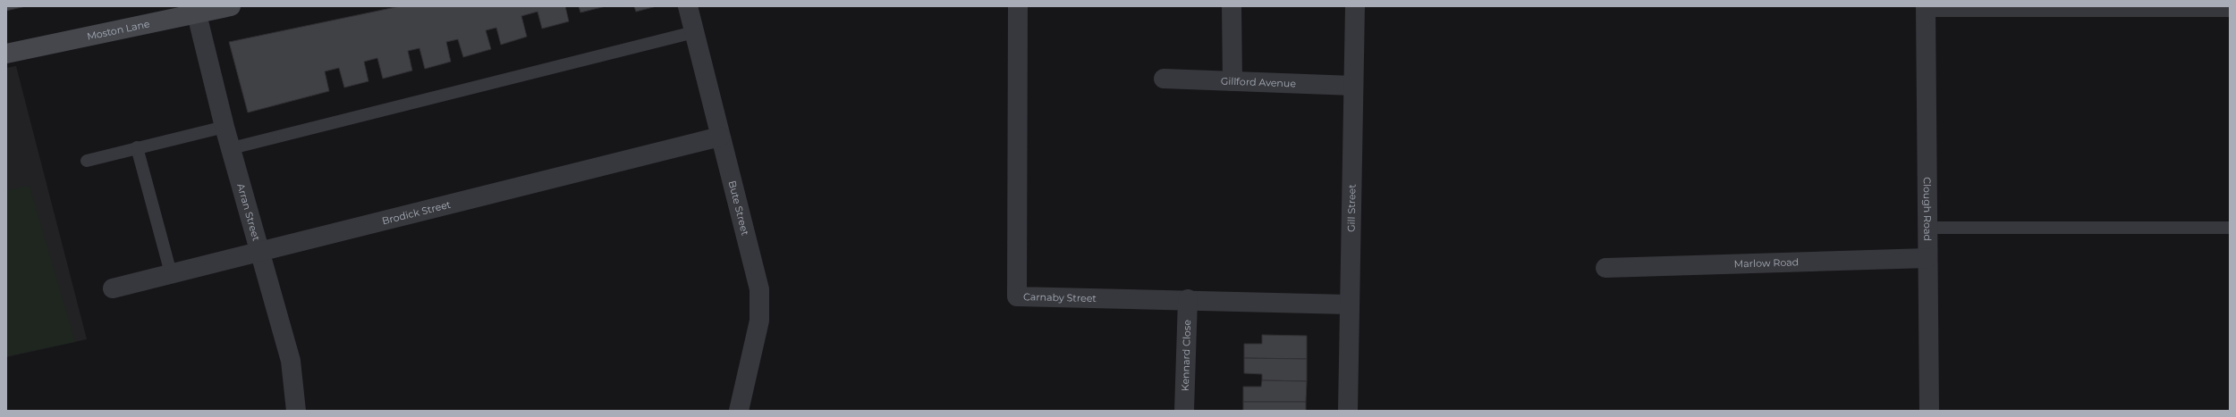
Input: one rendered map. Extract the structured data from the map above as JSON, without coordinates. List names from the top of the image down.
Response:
{
  "streets": {
    "street": [
      "Moston Lane",
      "Gillford Avenue",
      "Bute Street",
      "Gill Street",
      "Clough Road",
      "Arran Street",
      "Brodick Street",
      "Marlow Road",
      "Carnaby Street",
      "Kennard Close"
    ]
  },
  "crossings": [
    ["Moston Lane", "Arran Street"],
    ["Gillford Avenue", "Gill Street"],
    ["Bute Street", "Brodick Street"],
    ["Gill Street", "Carnaby Street"],
    ["Clough Road", "Marlow Road"],
    ["Arran Street", "Brodick Street"],
    ["Carnaby Street", "Kennard Close"]
  ]
}
